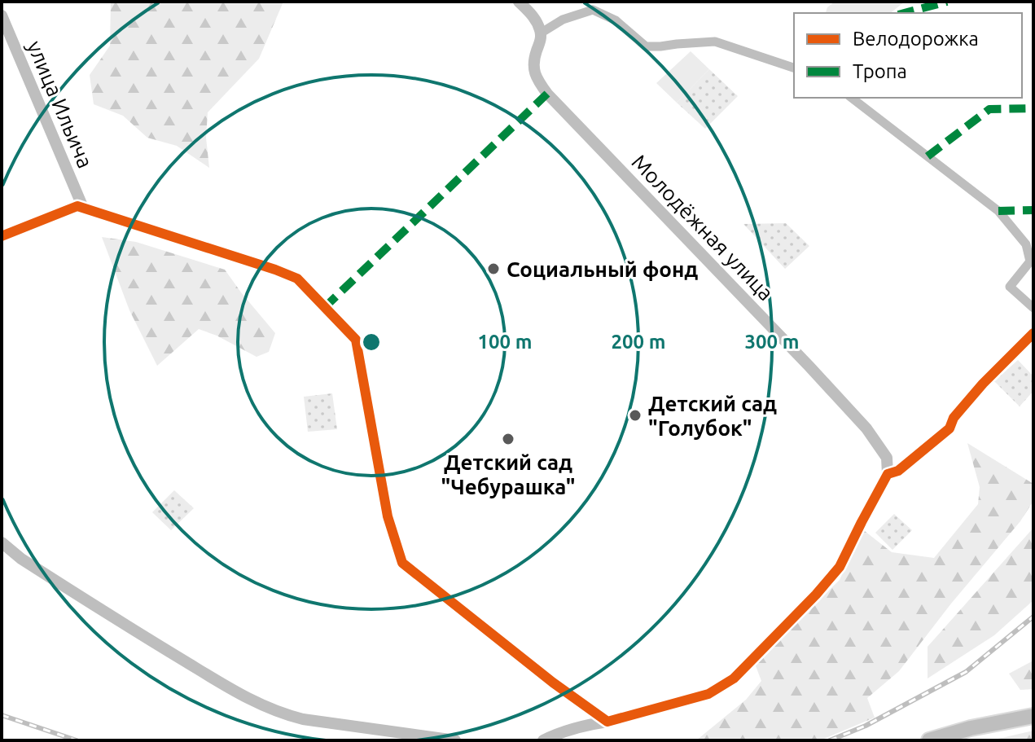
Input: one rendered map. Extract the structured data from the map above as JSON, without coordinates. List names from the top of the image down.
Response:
{
  "streets": {
    "street": ["улица Ильича", "Молодёжная улица"]
  },
  "places": ["Социальный фонд", "Детский сад \"Голубок\"", "Детский сад \"Чебурашка\""],
  "legend": ["Велодорожка", "Тропа"],
  "rings": ["100 m", "200 m", "300 m"]
}
